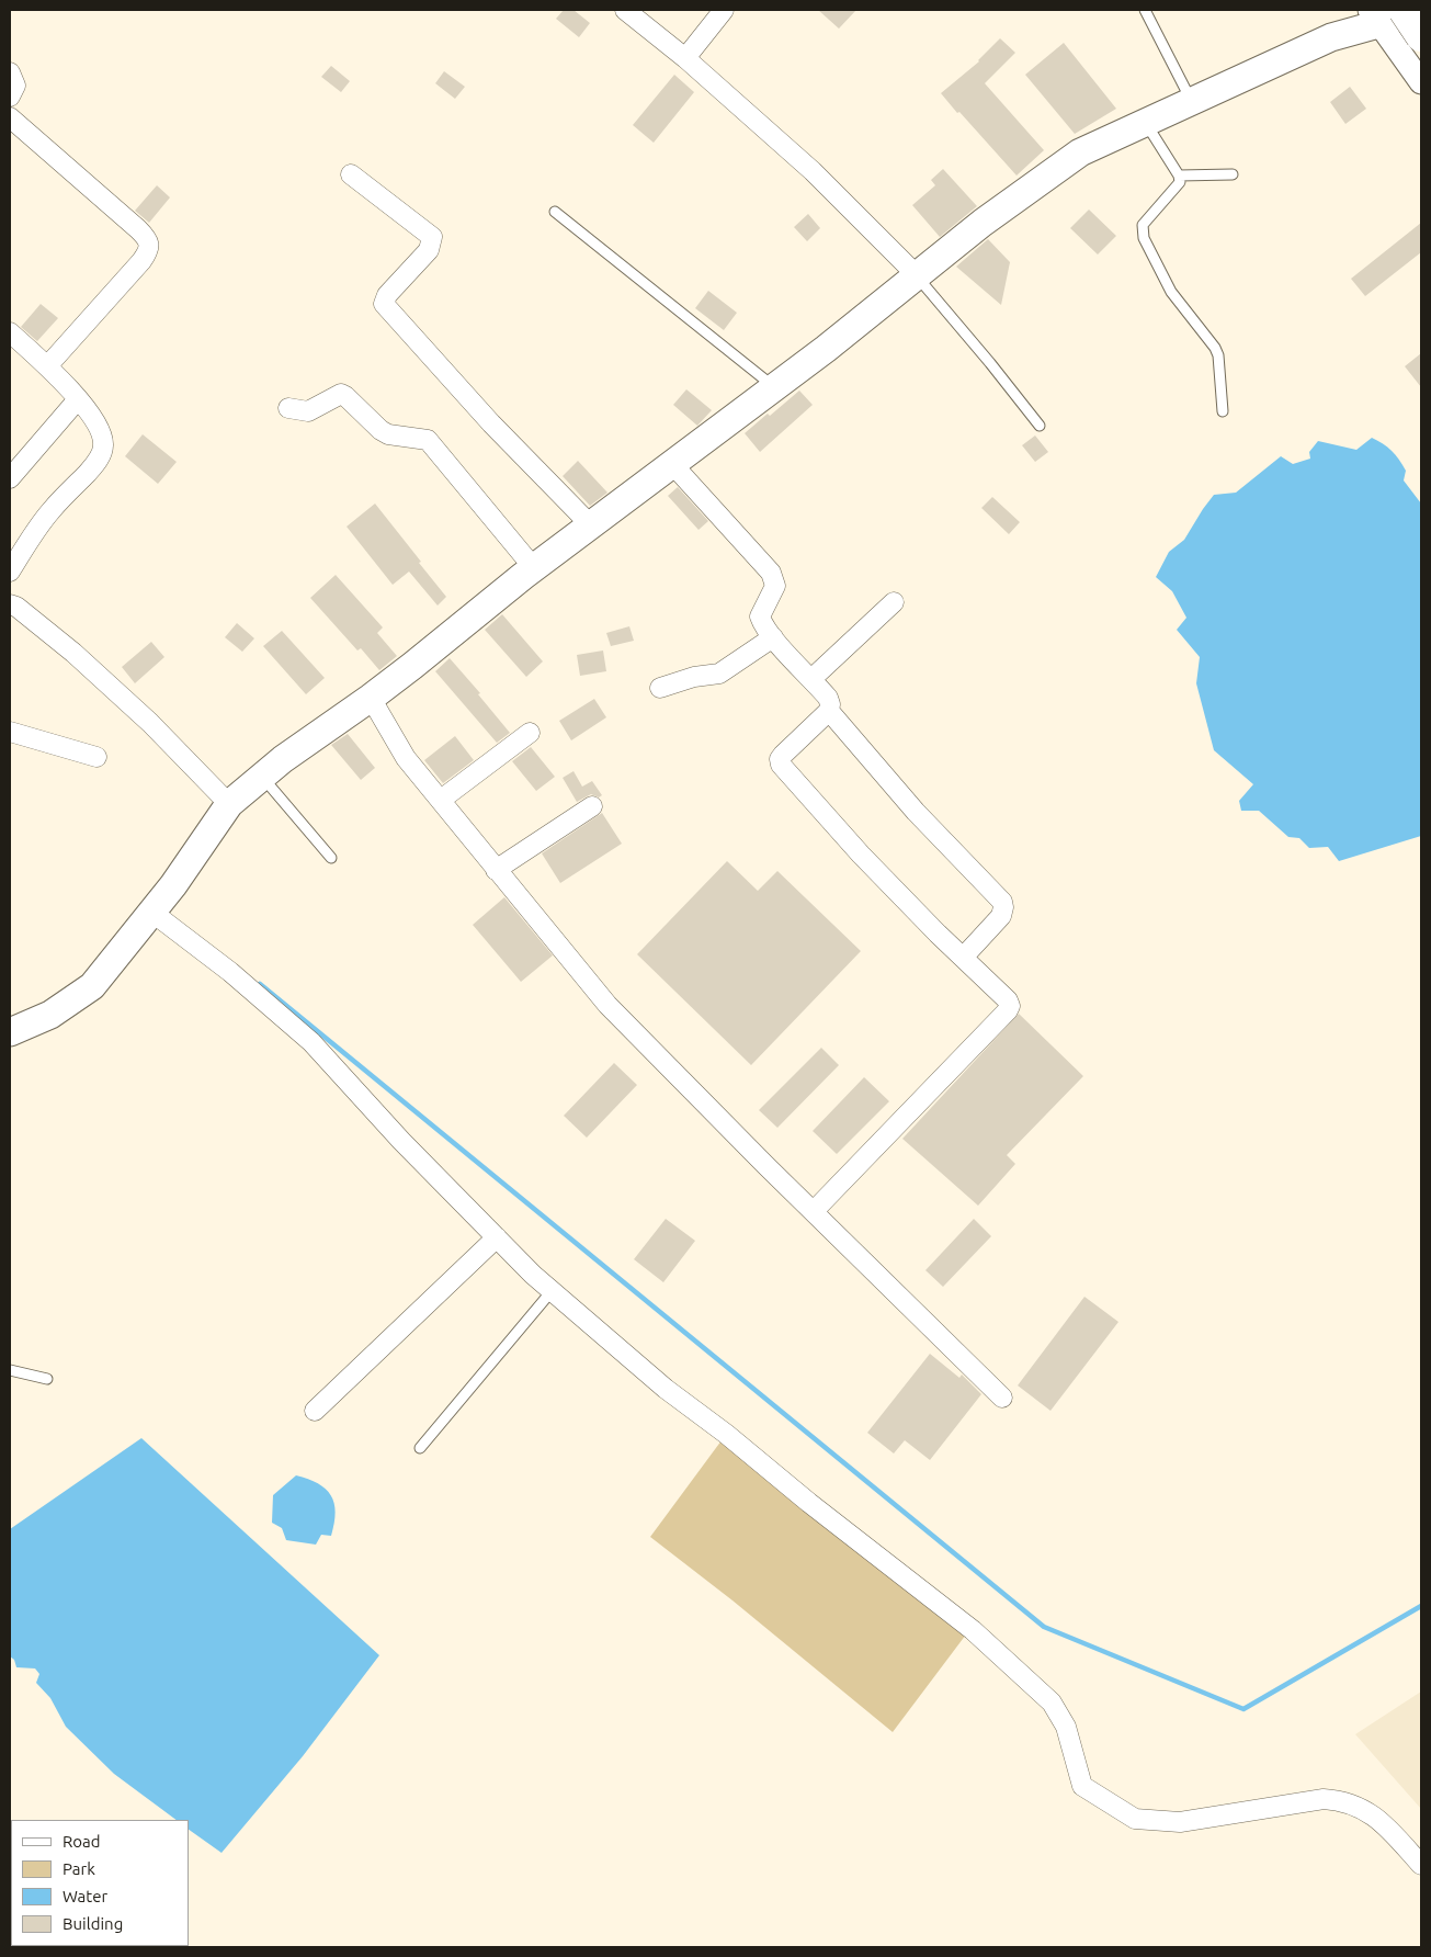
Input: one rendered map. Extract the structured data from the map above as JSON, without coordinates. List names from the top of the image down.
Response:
{
  "legend": [
    "Road",
    "Park",
    "Water",
    "Building"
  ]
}
